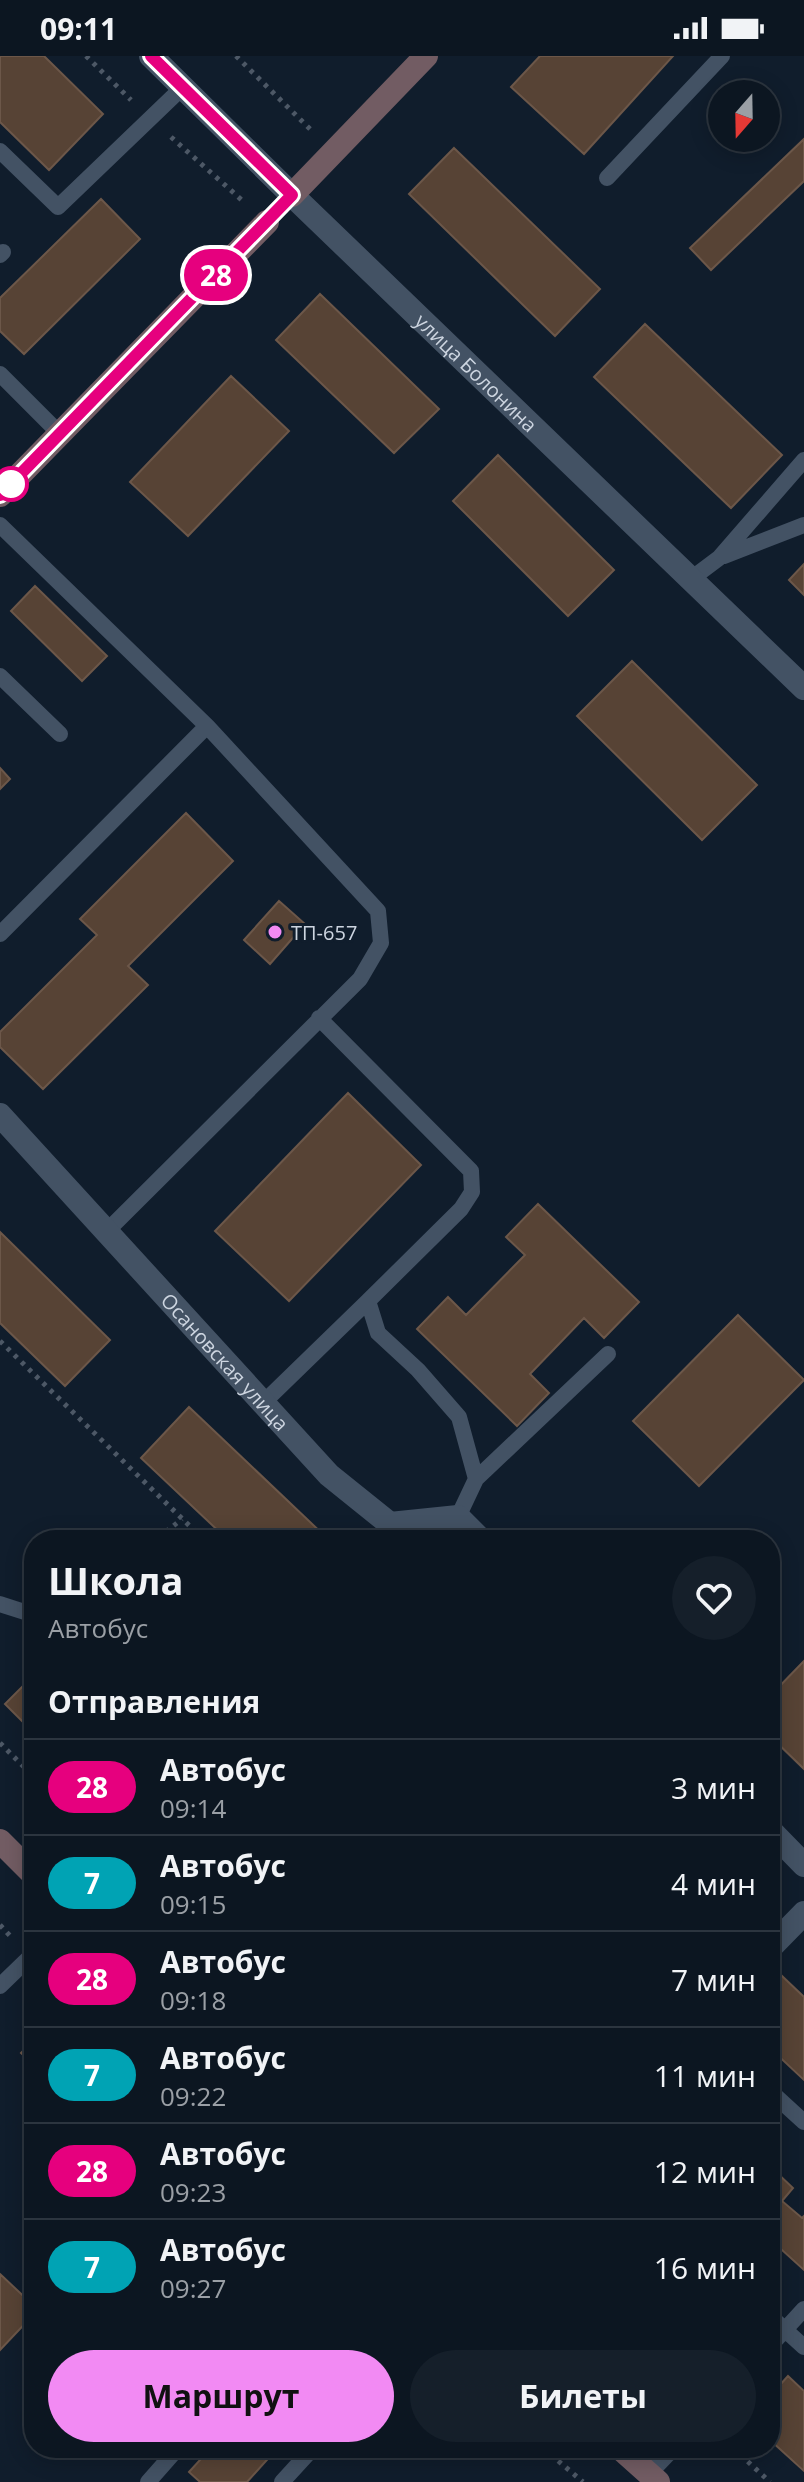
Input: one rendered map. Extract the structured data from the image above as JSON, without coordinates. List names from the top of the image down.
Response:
{
  "streets": {
    "street": ["улица Болонина", "Осановская улица"]
  },
  "places": ["ТП-657"],
  "lines": ["bus line 28"],
  "north": "bottom",
  "page": {
    "status": "09:11",
    "on_map": "28",
    "heading": [
      ["Школа", "Автобус"],
      "Отправления"
    ],
    "list": [
      {
        "mark": "28",
        "name": "Автобус",
        "note": "09:14",
        "value": "3 мин"
      },
      {
        "mark": "7",
        "name": "Автобус",
        "note": "09:15",
        "value": "4 мин"
      },
      {
        "mark": "28",
        "name": "Автобус",
        "note": "09:18",
        "value": "7 мин"
      },
      {
        "mark": "7",
        "name": "Автобус",
        "note": "09:22",
        "value": "11 мин"
      },
      {
        "mark": "28",
        "name": "Автобус",
        "note": "09:23",
        "value": "12 мин"
      },
      {
        "mark": "7",
        "name": "Автобус",
        "note": "09:27",
        "value": "16 мин"
      }
    ],
    "buttons": ["Маршрут", "Билеты"]
  }
}
